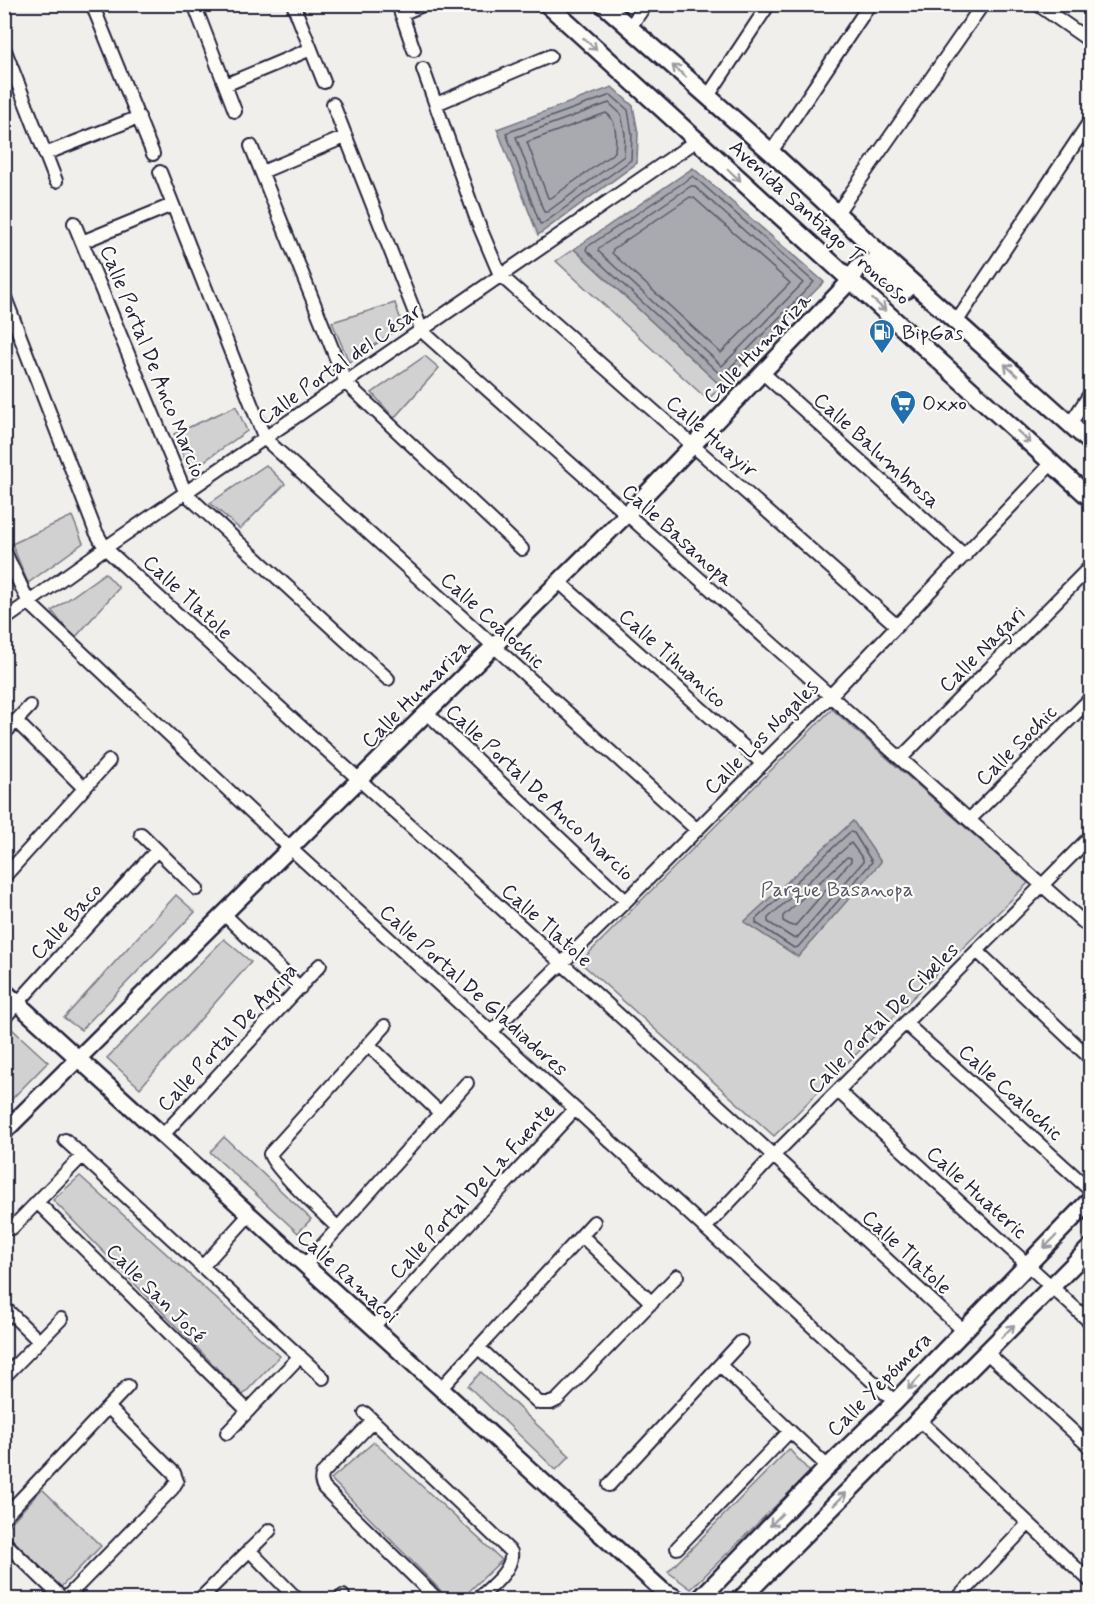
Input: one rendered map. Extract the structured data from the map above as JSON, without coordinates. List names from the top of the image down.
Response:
{
  "streets": {
    "main road": ["Avenida Santiago Troncoso", "Calle Yepómera"],
    "street": [
      "Calle Humariza",
      "Calle Portal De Anco Marcio",
      "Calle Portal del César",
      "Calle Huayir",
      "Calle Balumbrosa",
      "Calle Basanopa",
      "Calle Tlatole",
      "Calle Coalochic",
      "Calle Nagari",
      "Calle Tihuanico",
      "Calle Los Nogales",
      "Calle Sochic",
      "Calle Baco",
      "Calle Portal De Gladiadores",
      "Calle Portal De Cibeles",
      "Calle Portal De Agripa",
      "Calle Portal De La Fuente",
      "Calle Huateric",
      "Calle Ramacoi",
      "Calle San José"
    ]
  },
  "crossings": [
    ["Avenida Santiago Troncoso", "Calle Humariza"],
    ["Avenida Santiago Troncoso", "Calle Portal del César"],
    ["Avenida Santiago Troncoso", "Calle Los Nogales"],
    ["Calle Humariza", "Calle Portal De Anco Marcio"],
    ["Calle Humariza", "Calle Huayir"],
    ["Calle Humariza", "Calle Balumbrosa"],
    ["Calle Humariza", "Calle Basanopa"],
    ["Calle Humariza", "Calle Tlatole"],
    ["Calle Humariza", "Calle Coalochic"],
    ["Calle Humariza", "Calle Tihuanico"],
    ["Calle Humariza", "Calle Portal De Gladiadores"],
    ["Calle Humariza", "Calle Ramacoi"],
    ["Calle Portal De Anco Marcio", "Calle Portal del César"],
    ["Calle Portal De Anco Marcio", "Calle Los Nogales"],
    ["Calle Portal del César", "Calle Huayir"],
    ["Calle Portal del César", "Calle Basanopa"],
    ["Calle Portal del César", "Calle Tlatole"],
    ["Calle Portal del César", "Calle Coalochic"],
    ["Calle Portal del César", "Calle Portal De Gladiadores"],
    ["Calle Huayir", "Calle Los Nogales"],
    ["Calle Balumbrosa", "Calle Los Nogales"],
    ["Calle Basanopa", "Calle Nagari"],
    ["Calle Basanopa", "Calle Los Nogales"],
    ["Calle Basanopa", "Calle Sochic"],
    ["Calle Basanopa", "Calle Portal De Cibeles"],
    ["Calle Tlatole", "Calle Los Nogales"],
    ["Calle Tlatole", "Calle Portal De Cibeles"],
    ["Calle Tlatole", "Calle Yepómera"],
    ["Calle Coalochic", "Calle Los Nogales"],
    ["Calle Coalochic", "Calle Portal De Cibeles"],
    ["Calle Tihuanico", "Calle Los Nogales"],
    ["Calle Los Nogales", "Calle Portal De Gladiadores"],
    ["Calle Baco", "Calle Ramacoi"],
    ["Calle Portal De Gladiadores", "Calle Portal De Cibeles"],
    ["Calle Portal De Gladiadores", "Calle Portal De La Fuente"],
    ["Calle Portal De Gladiadores", "Calle Yepómera"],
    ["Calle Portal De Cibeles", "Calle Huateric"],
    ["Calle Portal De Agripa", "Calle Ramacoi"],
    ["Calle Portal De La Fuente", "Calle Ramacoi"],
    ["Calle Huateric", "Calle Yepómera"]
  ],
  "parks": ["Parque Basanopa"],
  "places": {
    "fuel station": ["BipGas"],
    "supermarket": ["Oxxo"]
  }
}
